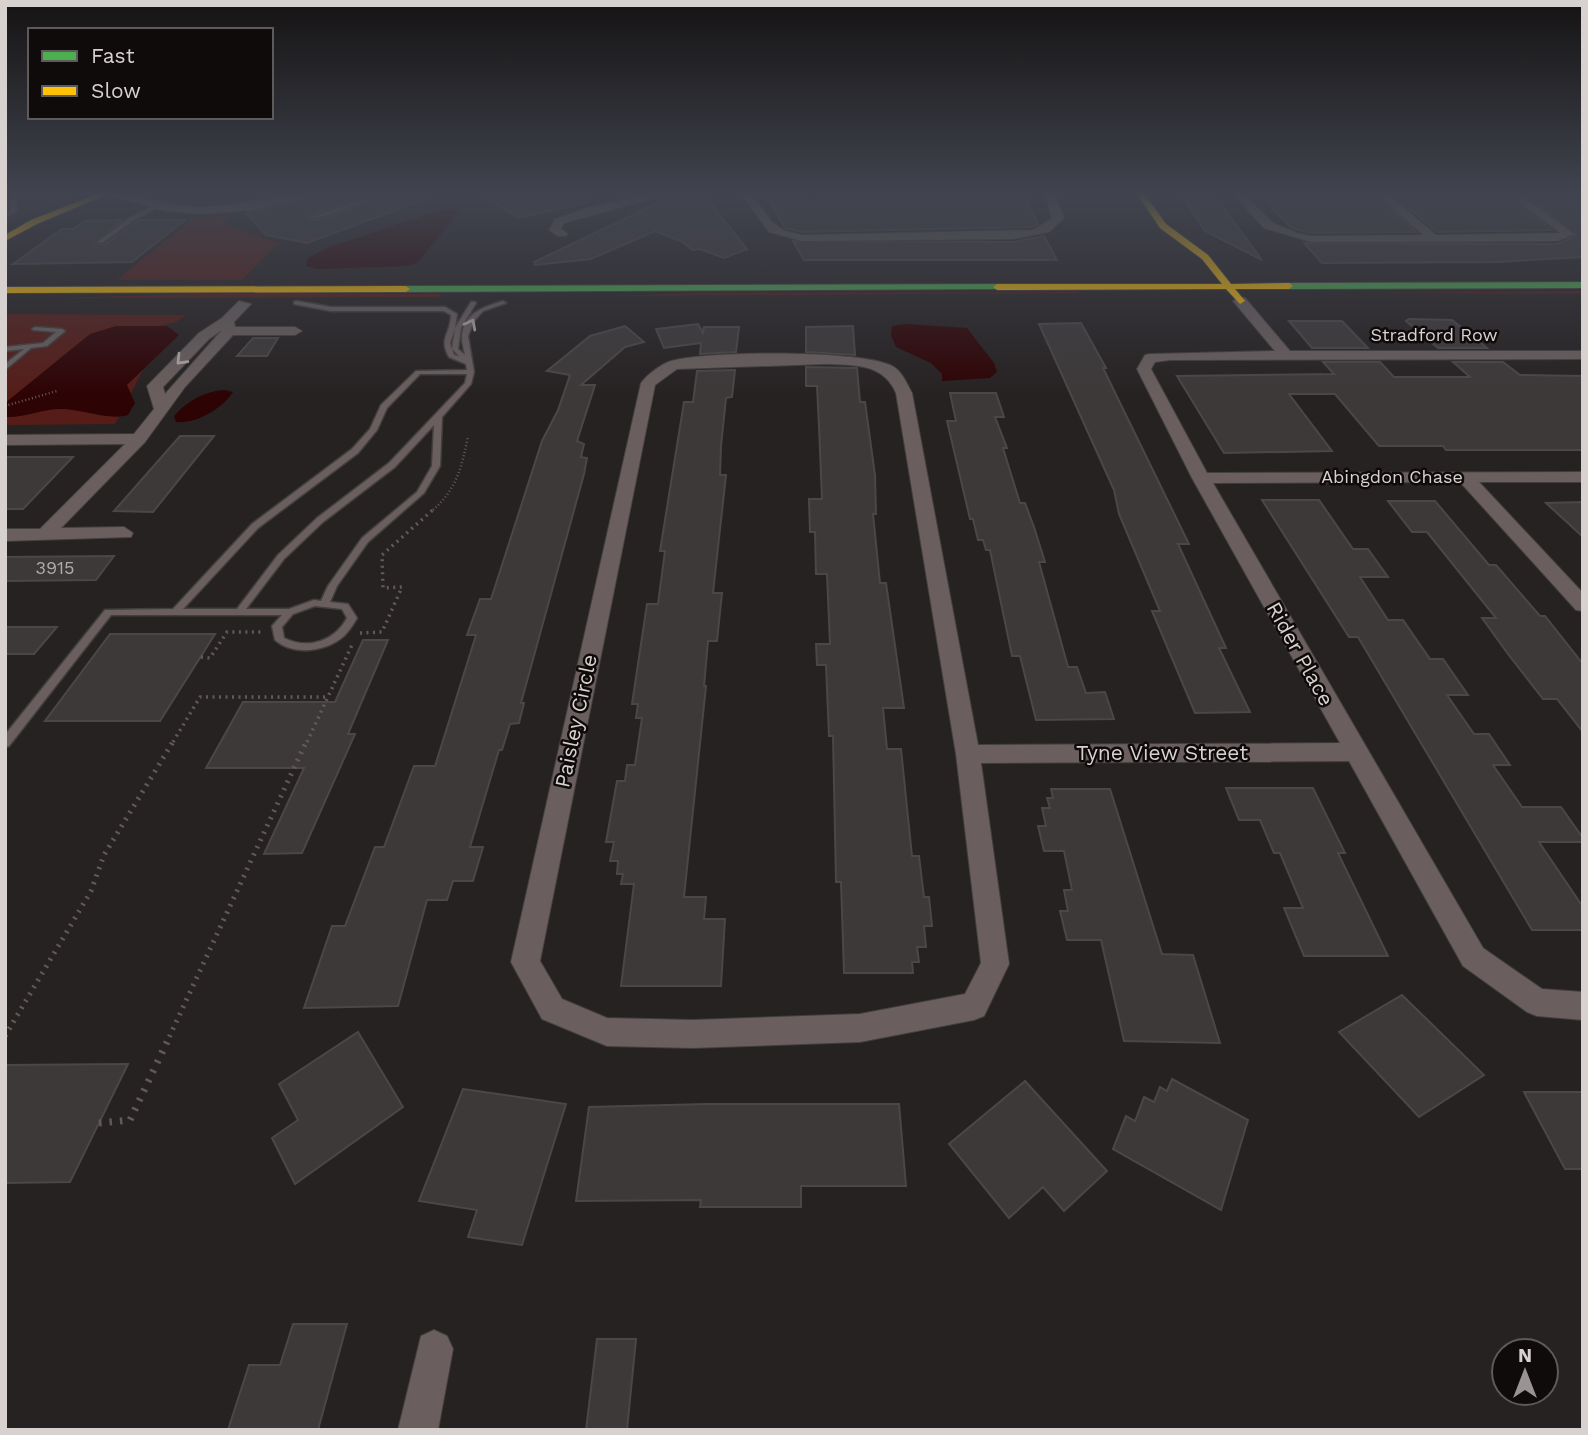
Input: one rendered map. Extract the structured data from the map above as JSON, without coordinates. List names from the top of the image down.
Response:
{
  "streets": {
    "street": [
      "Stradford Row",
      "Abingdon Chase",
      "Rider Place",
      "Paisley Circle",
      "Tyne View Street"
    ]
  },
  "crossings": [
    ["Stradford Row", "Rider Place"],
    ["Abingdon Chase", "Rider Place"],
    ["Rider Place", "Tyne View Street"],
    ["Paisley Circle", "Tyne View Street"]
  ],
  "house_numbers": ["3915"],
  "legend": ["Fast", "Slow"],
  "north": "top"
}
